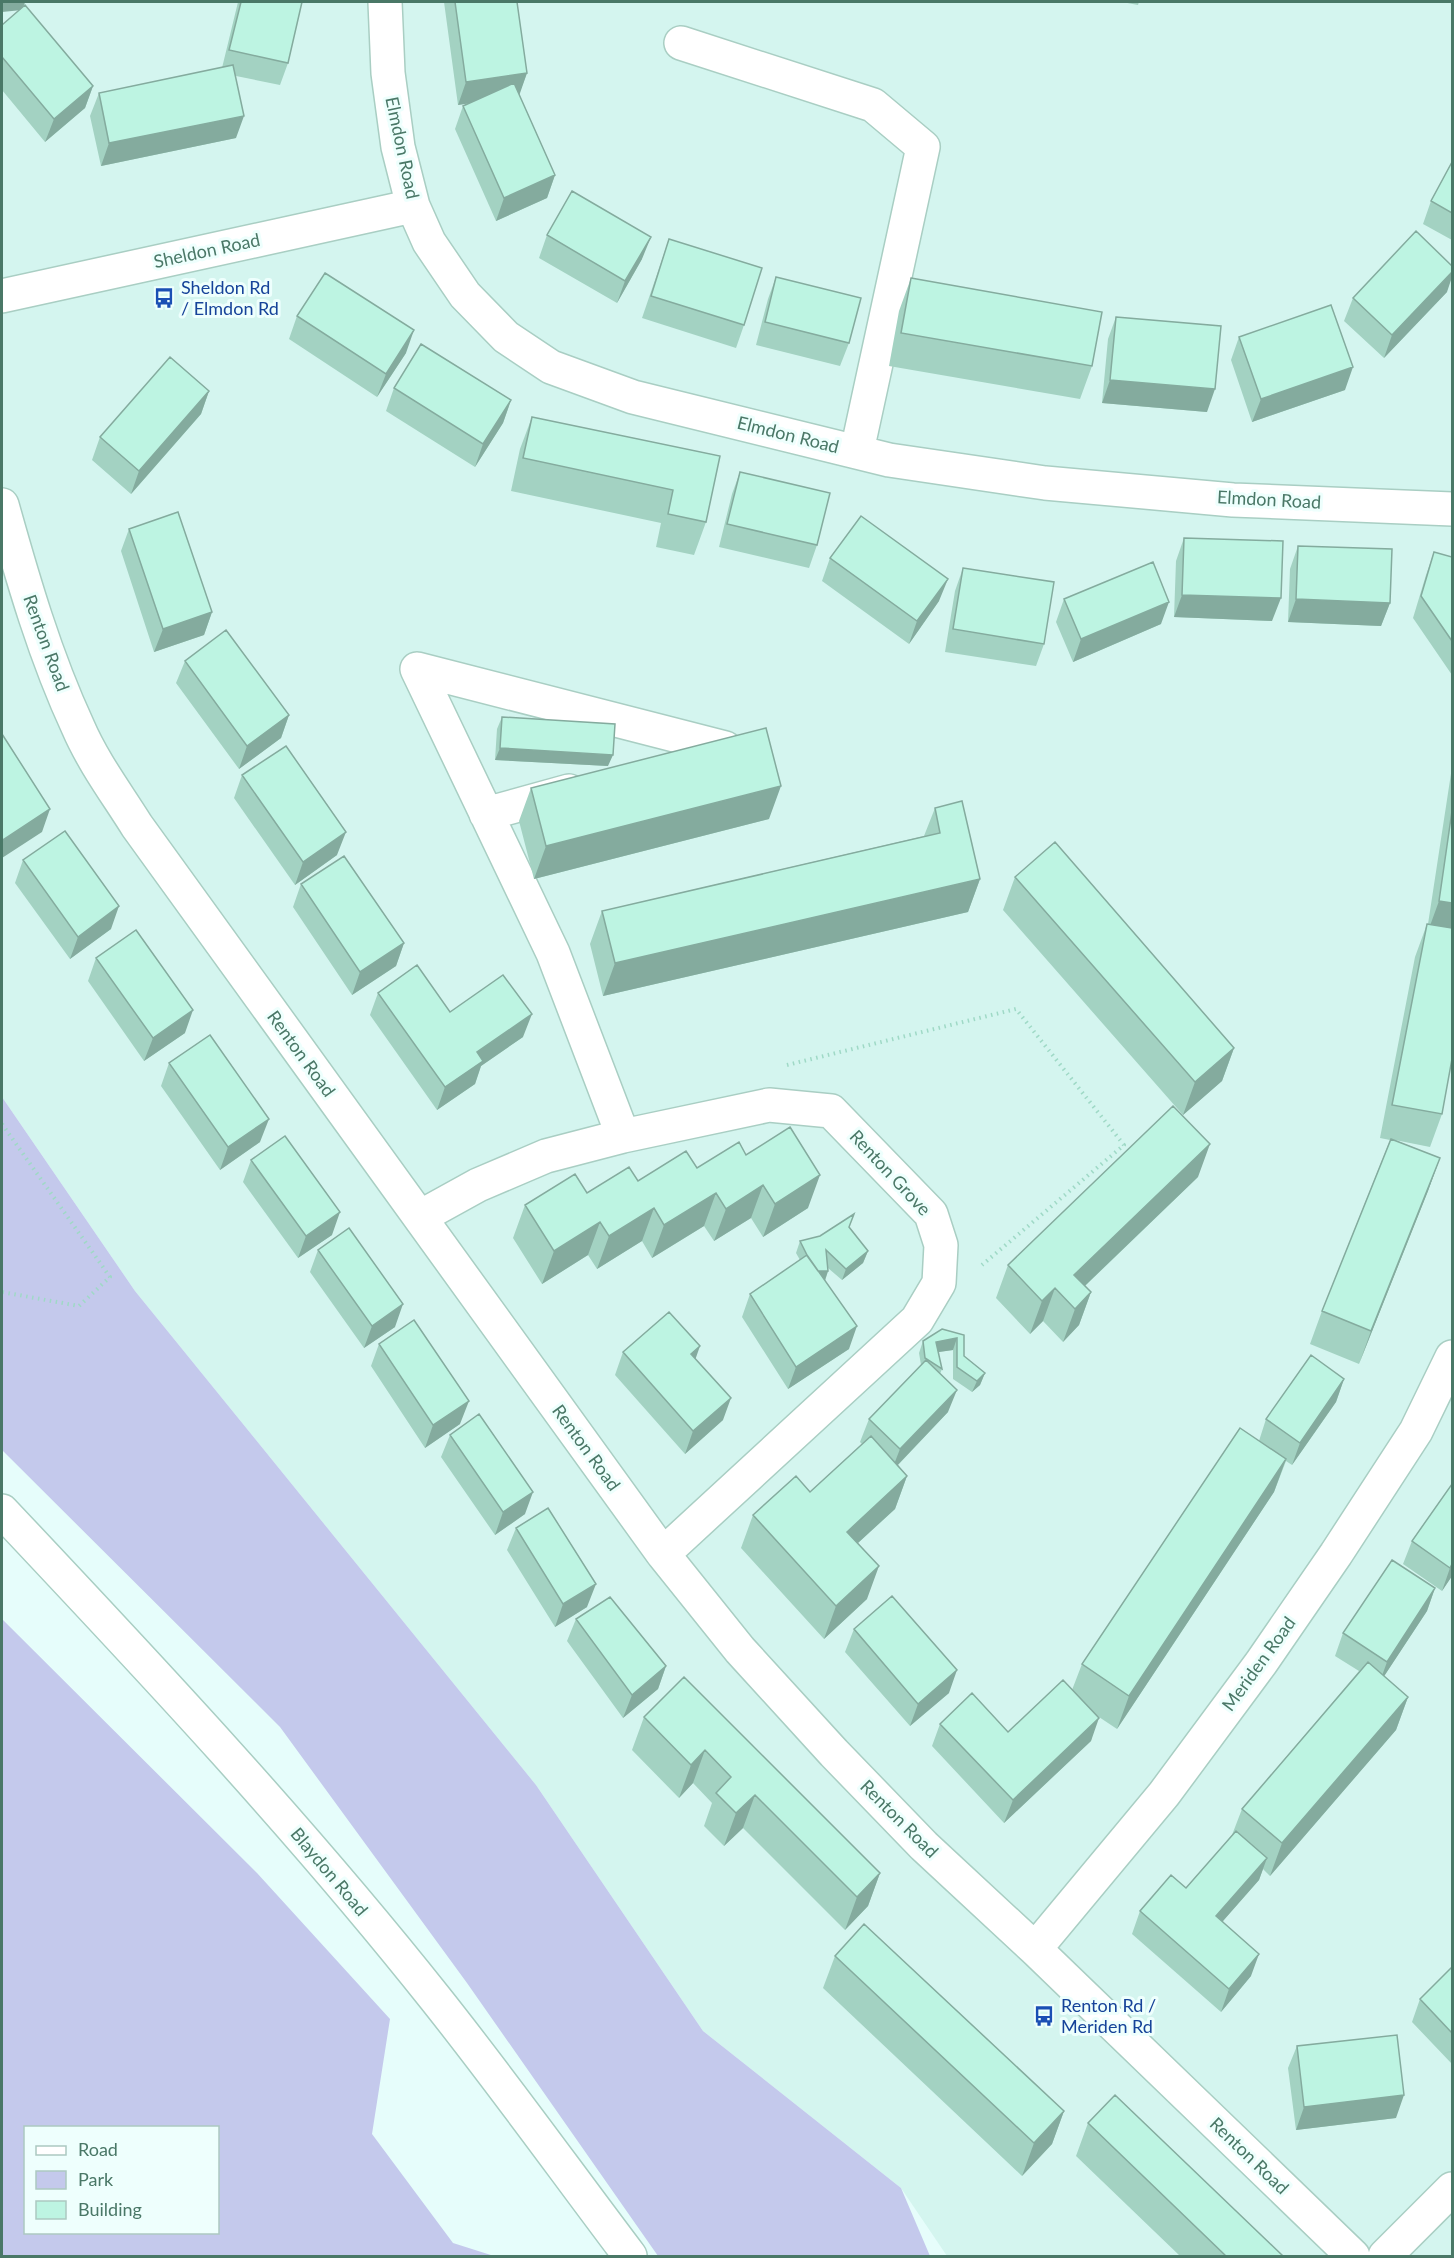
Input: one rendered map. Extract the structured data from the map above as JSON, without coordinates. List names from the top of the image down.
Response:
{
  "streets": {
    "street": [
      "Elmdon Road",
      "Sheldon Road",
      "Renton Road",
      "Renton Grove",
      "Meriden Road",
      "Blaydon Road"
    ]
  },
  "crossings": [
    ["Elmdon Road", "Sheldon Road"],
    ["Renton Road", "Renton Grove"],
    ["Renton Road", "Meriden Road"]
  ],
  "places": {
    "bus stop": ["Sheldon Rd / Elmdon Rd", "Renton Rd / Meriden Rd"]
  },
  "legend": ["Road", "Park", "Building"]
}
